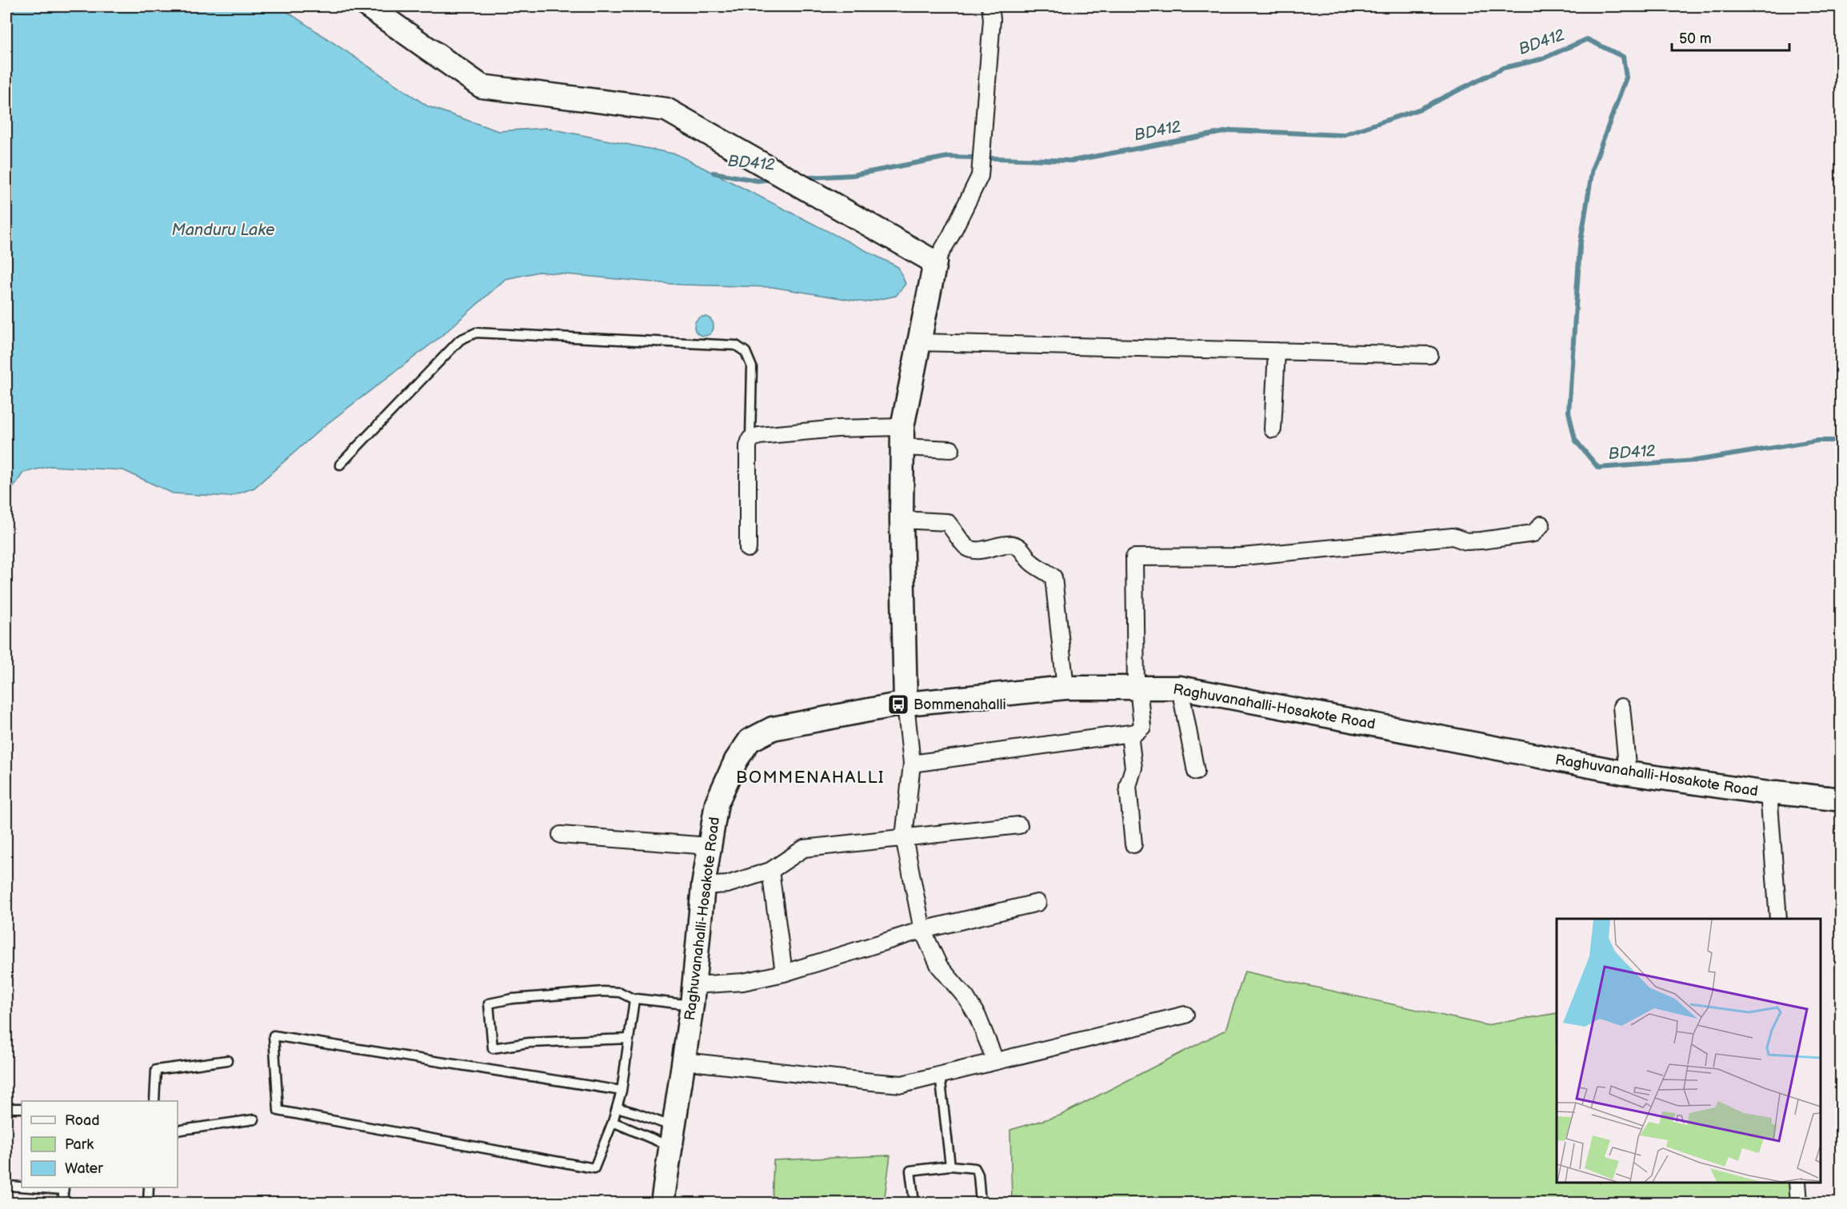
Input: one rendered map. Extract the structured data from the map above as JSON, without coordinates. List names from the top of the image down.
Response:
{
  "streets": {
    "main road": ["Raghuvanahalli-Hosakote Road"]
  },
  "districts": ["BOMMENAHALLI"],
  "water": ["BD412", "Manduru Lake"],
  "places": {
    "bus stop": ["Bommenahalli"]
  },
  "legend": ["Road", "Park", "Water"],
  "scale_bar": "50 m"
}
